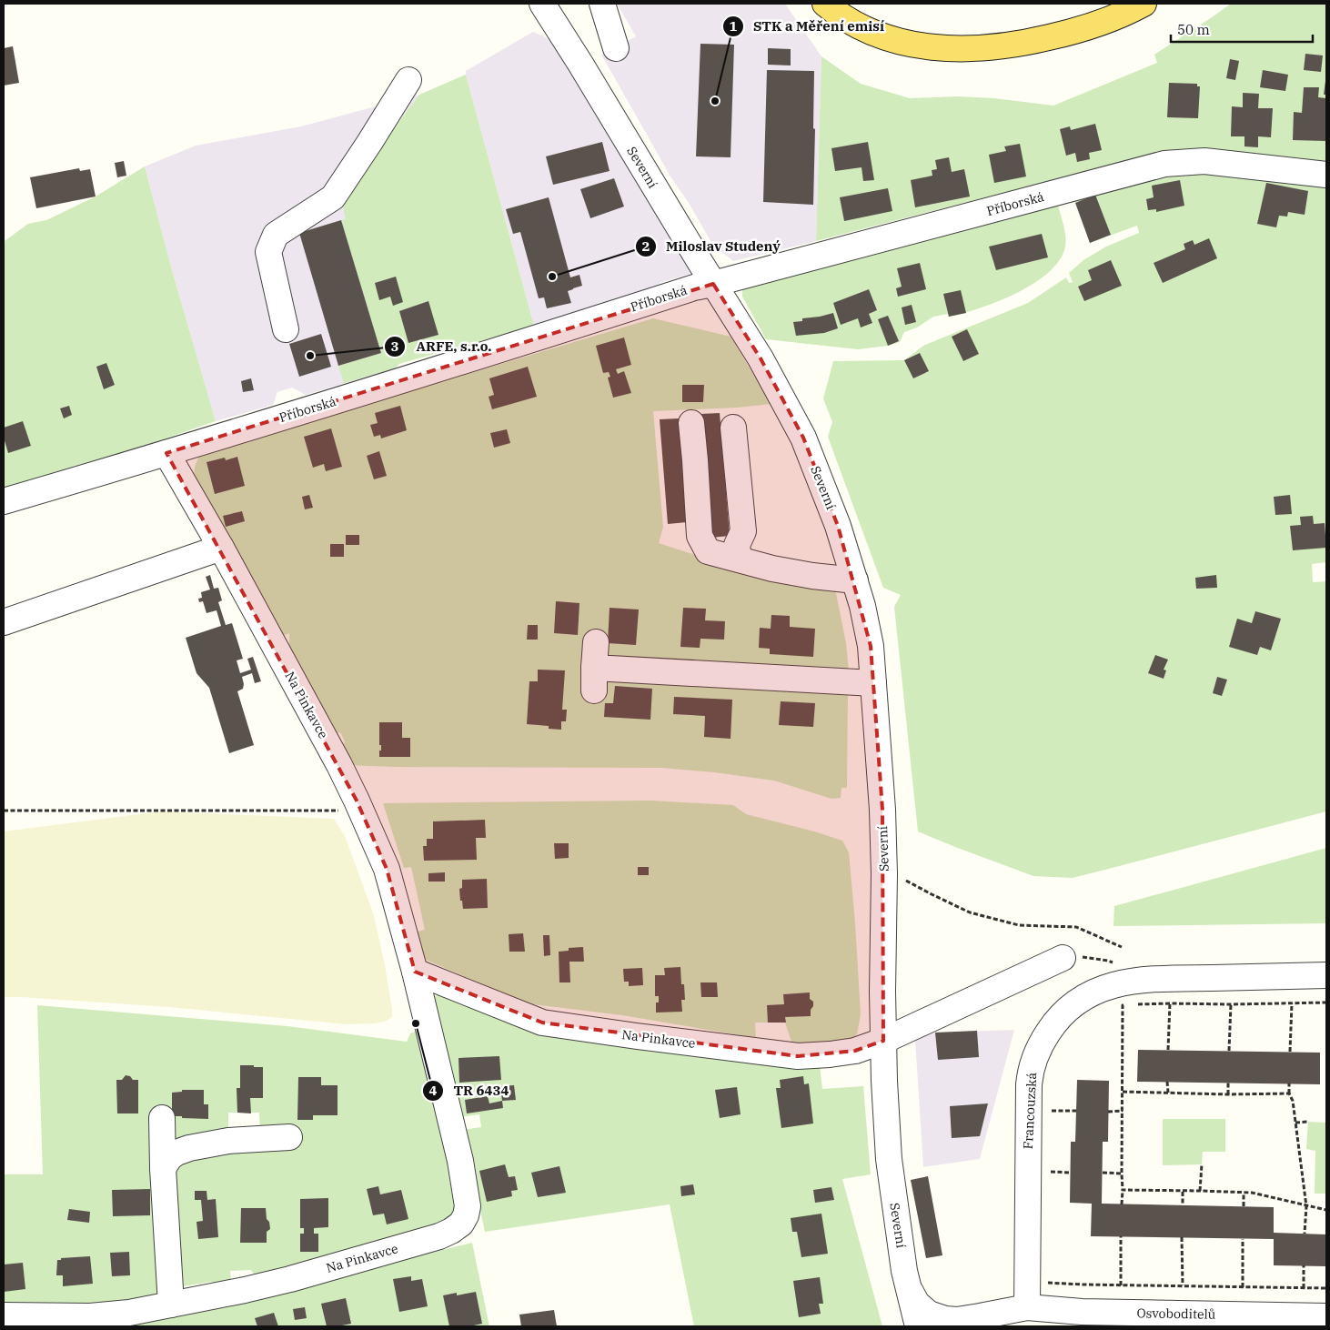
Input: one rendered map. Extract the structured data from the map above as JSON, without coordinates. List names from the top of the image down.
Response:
{
  "streets": {
    "street": [
      "Severní",
      "Příborská",
      "Na Pinkavce",
      "Francouzská",
      "Osvoboditelů"
    ]
  },
  "crossings": [
    ["Severní", "Příborská"],
    ["Severní", "Na Pinkavce"],
    ["Příborská", "Na Pinkavce"],
    ["Francouzská", "Osvoboditelů"]
  ],
  "places": [
    "STK a Měření emisí",
    "Miloslav Studený",
    "ARFE, s.r.o.",
    "TR 6434"
  ],
  "scale_bar": "50 m"
}
